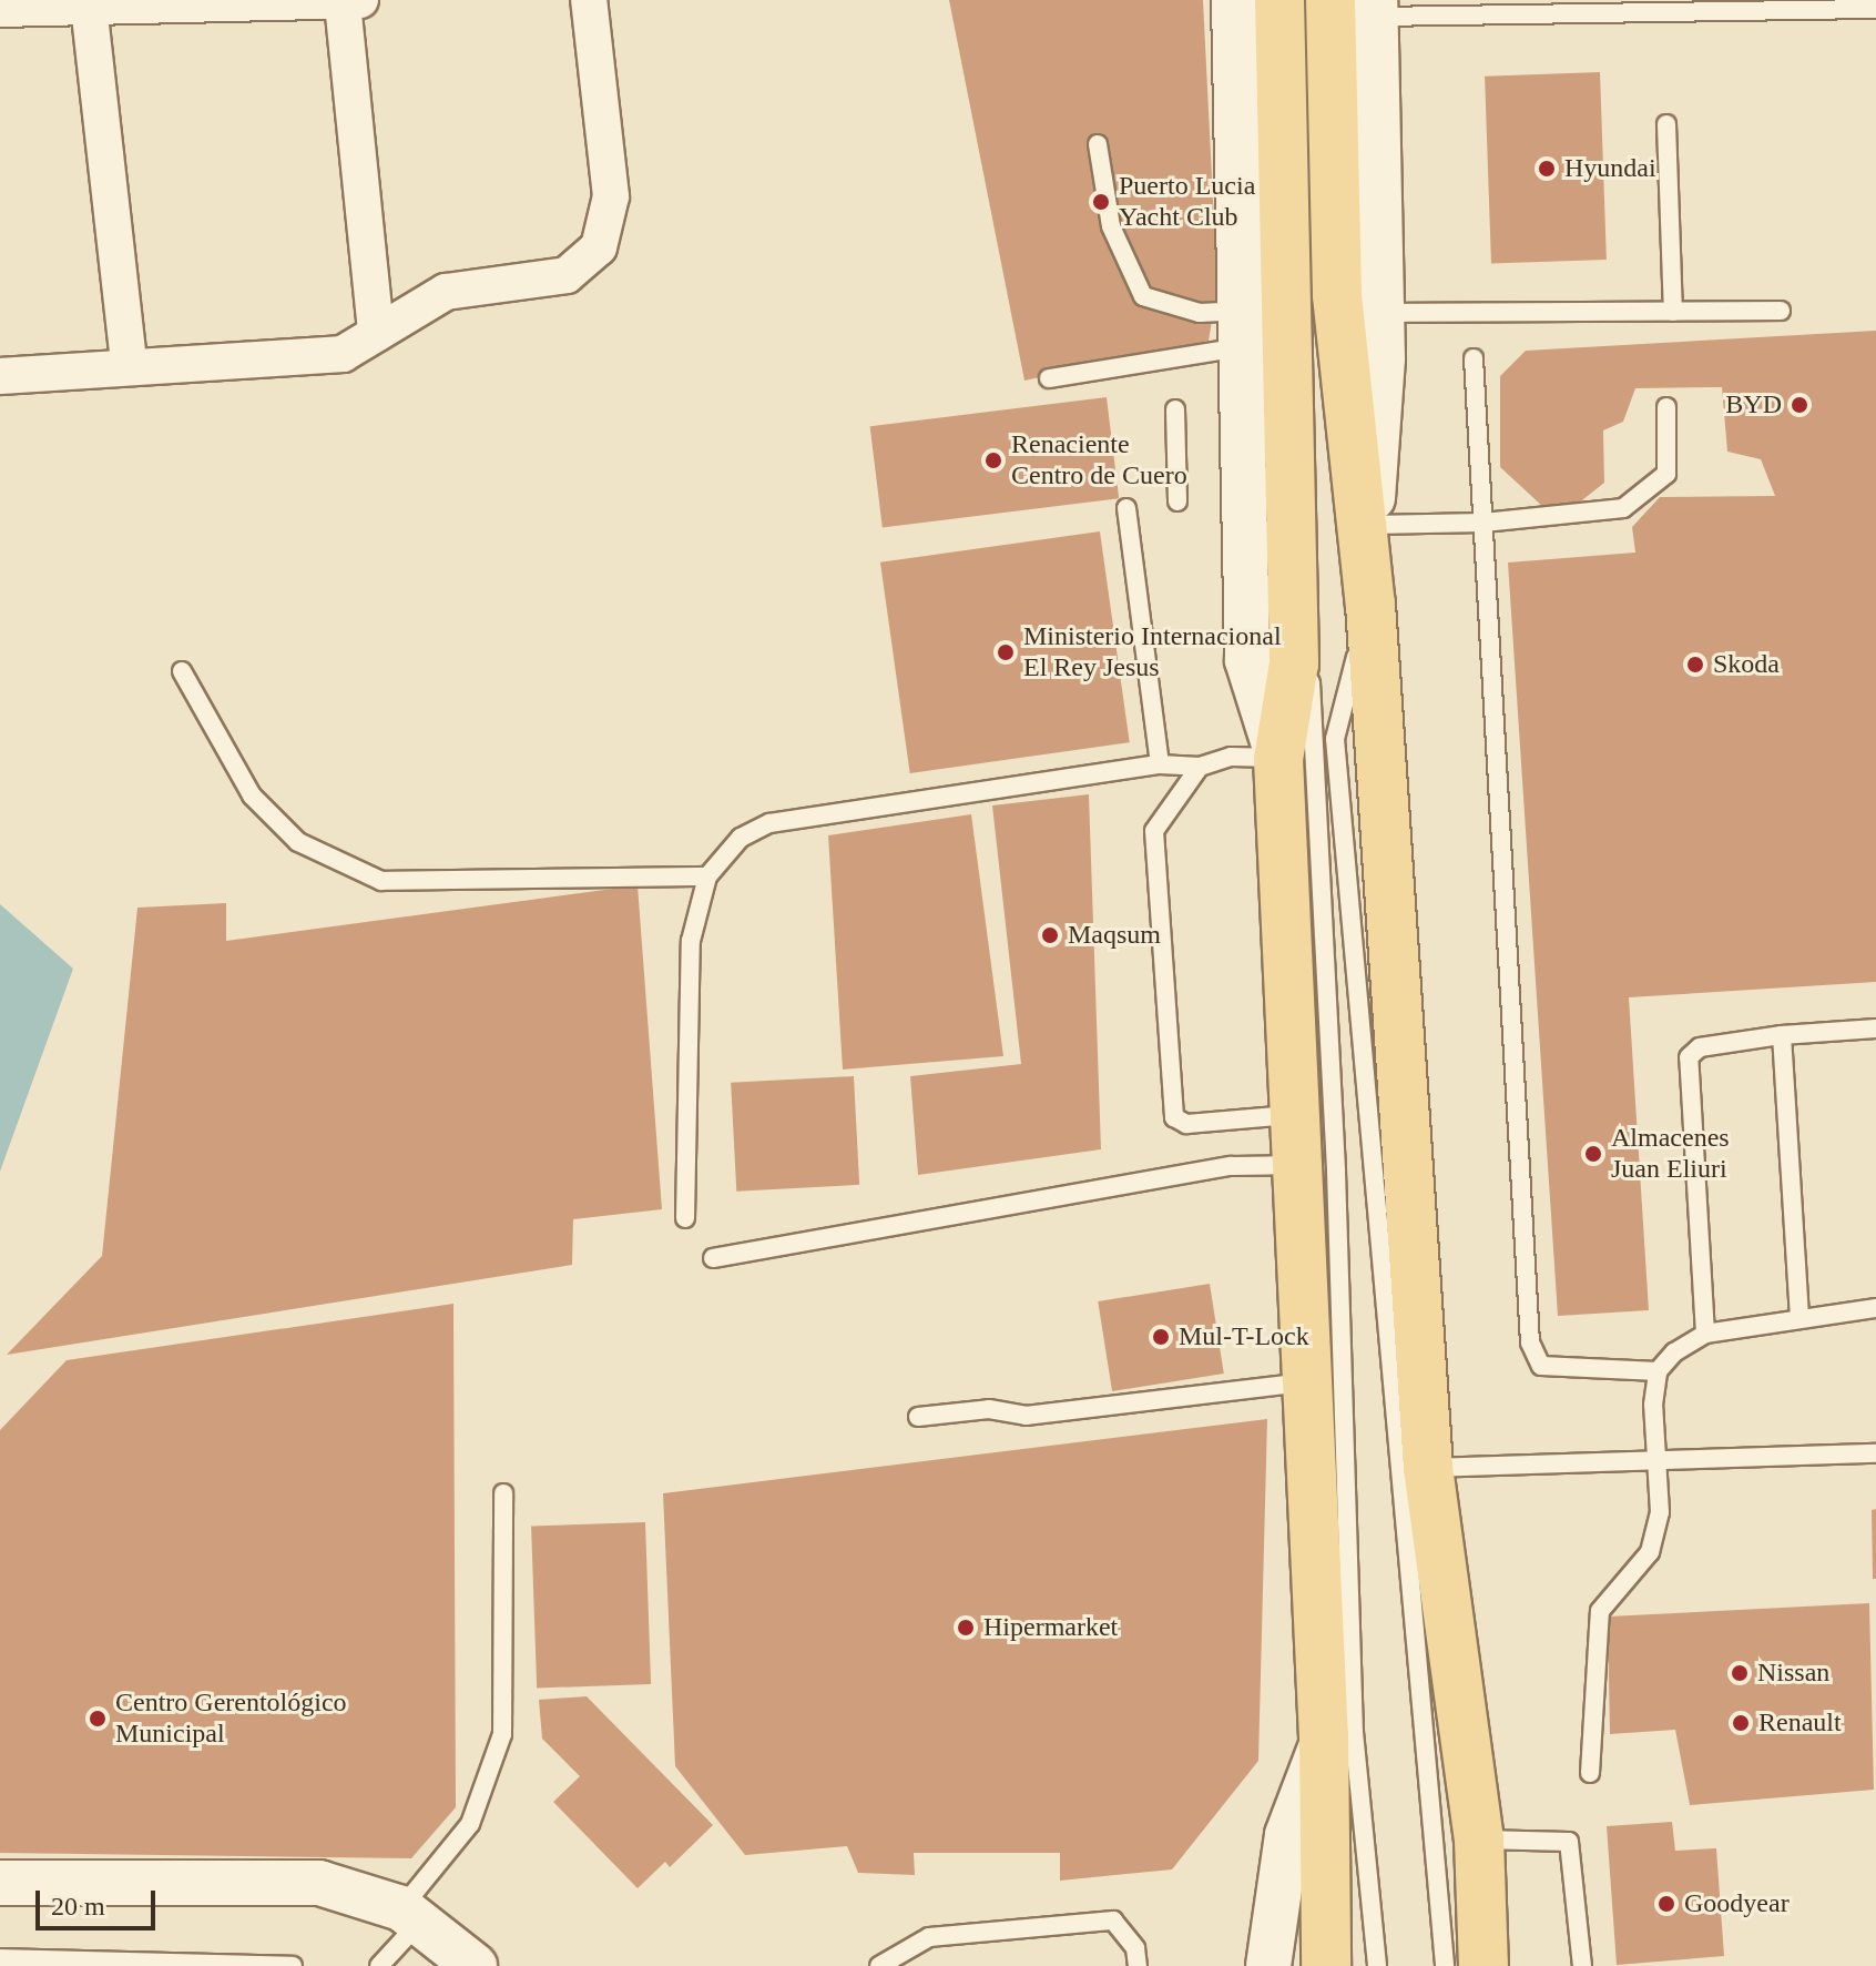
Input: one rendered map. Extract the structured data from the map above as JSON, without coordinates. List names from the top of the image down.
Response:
{
  "places": [
    "Hyundai",
    "Puerto Lucia Yacht Club",
    "BYD",
    "Renaciente Centro de Cuero",
    "Ministerio Internacional El Rey Jesus",
    "Skoda",
    "Maqsum",
    "Almacenes Juan Eliuri",
    "Mul-T-Lock",
    "Hipermarket",
    "Nissan",
    "Centro Gerentológico Municipal",
    "Renault",
    "Goodyear"
  ],
  "scale_bar": "20 m"
}
